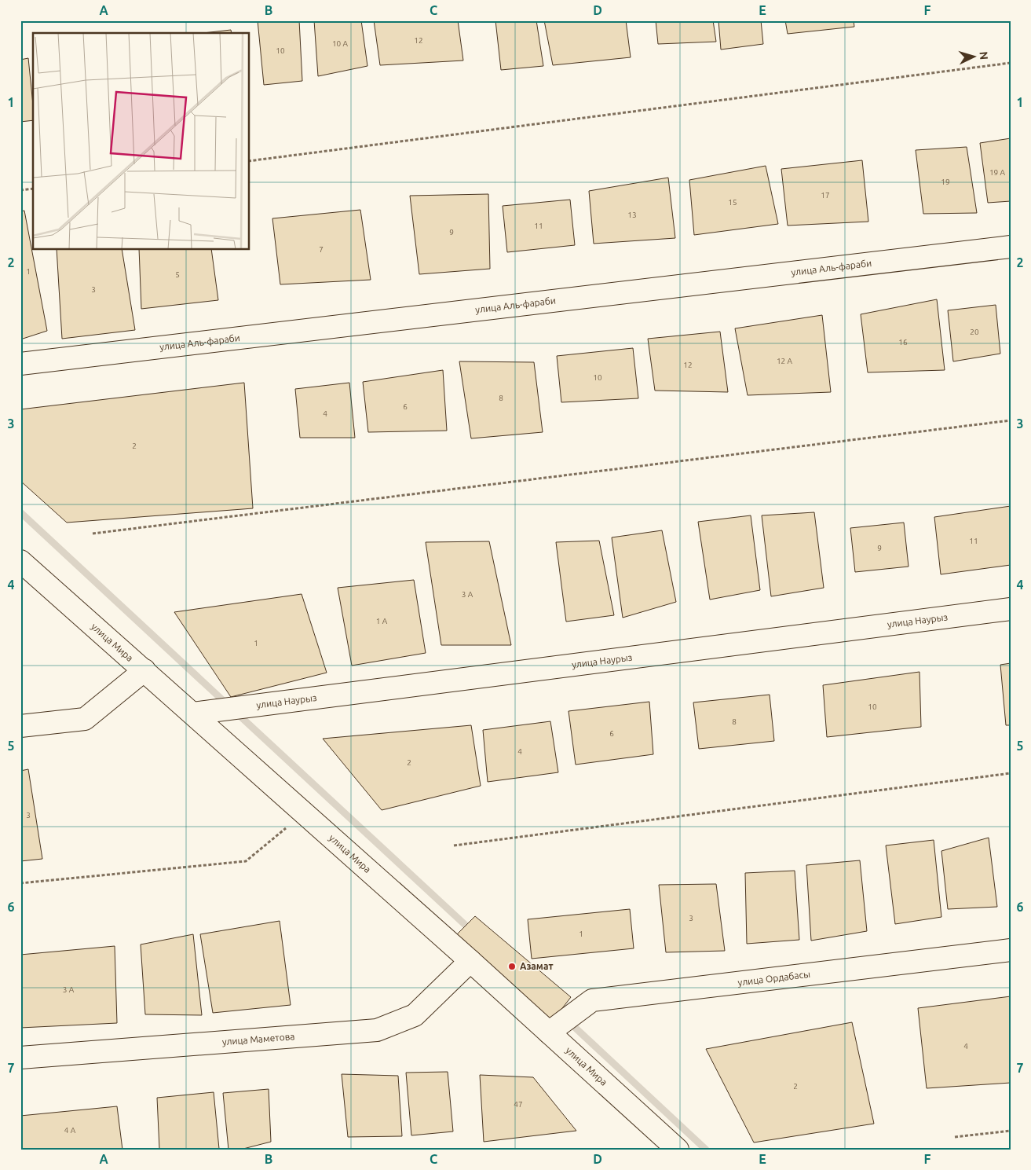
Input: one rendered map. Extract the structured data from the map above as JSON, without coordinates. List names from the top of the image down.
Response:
{
  "streets": {
    "street": [
      "улица Аль-фараби",
      "улица Наурыз",
      "улица Мира",
      "улица Ордабасы",
      "улица Маметова"
    ]
  },
  "crossings": [
    ["улица Наурыз", "улица Мира"],
    ["улица Мира", "улица Ордабасы"],
    ["улица Мира", "улица Маметова"]
  ],
  "places": ["Азамат"],
  "house_numbers": [
    "12",
    "10 А",
    "10",
    "19 А",
    "19",
    "17",
    "15",
    "13",
    "11",
    "9",
    "7",
    "1",
    "5",
    "3",
    "20",
    "16",
    "12 А",
    "12",
    "10",
    "8",
    "6",
    "4",
    "2",
    "11",
    "9",
    "3 А",
    "1 А",
    "1",
    "10",
    "8",
    "6",
    "4",
    "2",
    "3",
    "3",
    "1",
    "3 А",
    "4",
    "2",
    "47",
    "4 А"
  ],
  "north": "right",
  "grid": {
    "columns": [
      "A",
      "B",
      "C",
      "D",
      "E",
      "F"
    ],
    "rows": [
      "1",
      "2",
      "3",
      "4",
      "5",
      "6",
      "7"
    ]
  }
}
